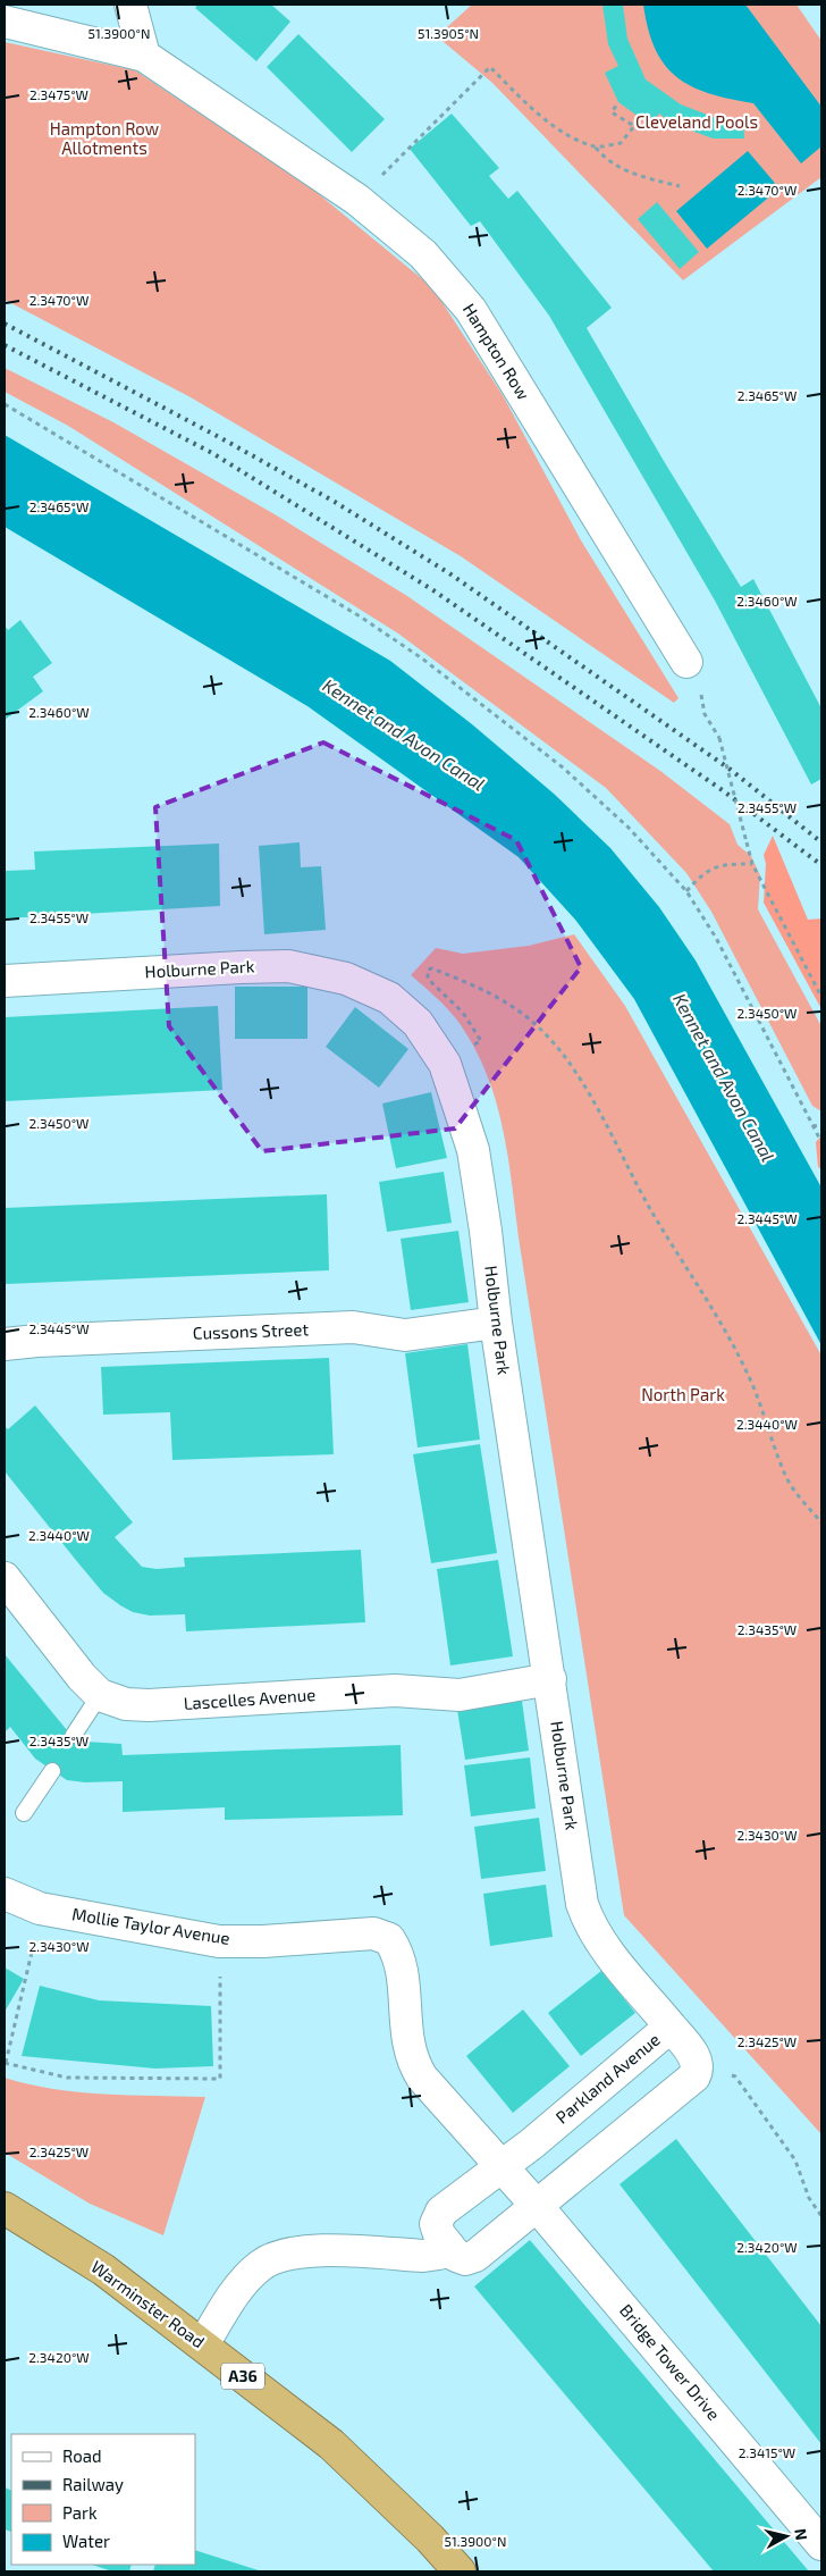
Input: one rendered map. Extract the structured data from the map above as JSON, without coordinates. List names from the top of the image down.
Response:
{
  "streets": {
    "highway": ["Warminster Road", "A36"],
    "street": [
      "Hampton Row",
      "Holburne Park",
      "Cussons Street",
      "Lascelles Avenue",
      "Mollie Taylor Avenue",
      "Parkland Avenue",
      "Bridge Tower Drive"
    ]
  },
  "crossings": [
    ["Holburne Park", "Cussons Street"],
    ["Holburne Park", "Lascelles Avenue"],
    ["Holburne Park", "Parkland Avenue"],
    ["Mollie Taylor Avenue", "Parkland Avenue"],
    ["Mollie Taylor Avenue", "Bridge Tower Drive"],
    ["Parkland Avenue", "Bridge Tower Drive"]
  ],
  "water": ["Kennet and Avon Canal"],
  "parks": ["Cleveland Pools", "Hampton Row Allotments", "North Park"],
  "legend": [
    "Road",
    "Railway",
    "Park",
    "Water"
  ],
  "north": "right",
  "coordinates": [
    "51.3900°N",
    "51.3905°N",
    "2.3475°W",
    "2.3470°W",
    "2.3465°W",
    "2.3460°W",
    "2.3455°W",
    "2.3450°W",
    "2.3445°W",
    "2.3440°W",
    "2.3435°W",
    "2.3430°W",
    "2.3425°W",
    "2.3420°W",
    "2.3415°W"
  ]
}
